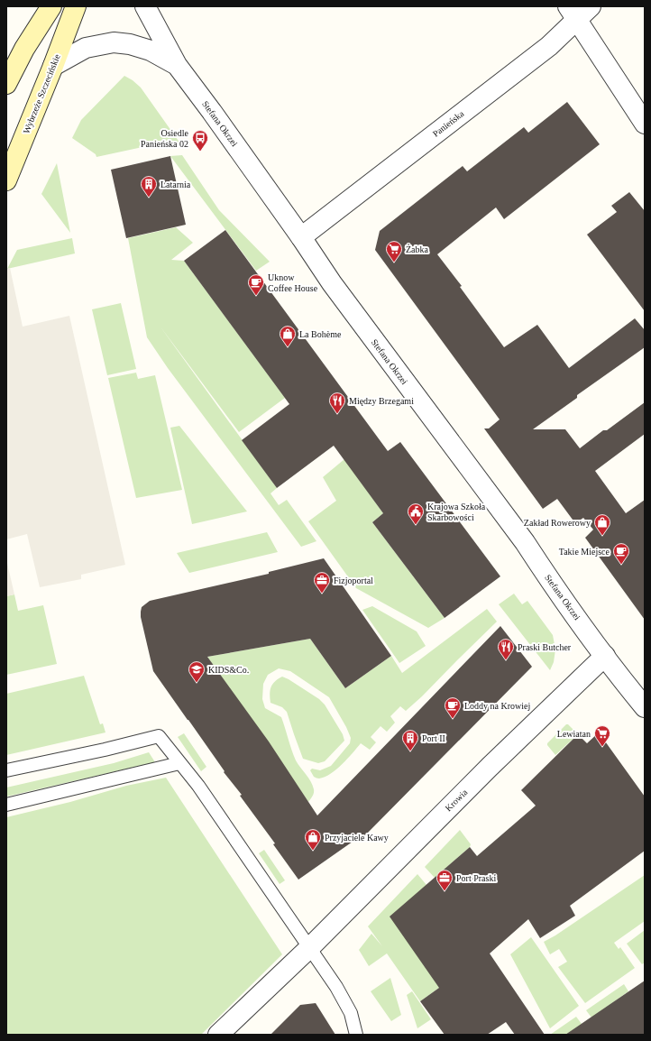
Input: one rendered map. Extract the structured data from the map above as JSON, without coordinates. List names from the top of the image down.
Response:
{
  "streets": {
    "main road": ["Wybrzeże Szczecińskie"],
    "street": ["Stefana Okrzei", "Panieńska", "Krowia"]
  },
  "crossings": [
    ["Wybrzeże Szczecińskie", "Stefana Okrzei"],
    ["Stefana Okrzei", "Panieńska"],
    ["Stefana Okrzei", "Krowia"]
  ],
  "places": {
    "bus stop": ["Osiedle Panieńska 02"],
    "building": ["Latarnia", "Port II"],
    "supermarket": ["Żabka", "Lewiatan"],
    "cafe": ["Uknow Coffee House", "Takie Miejsce", "Loddy na Krowiej"],
    "shop": ["La Bohème", "Zakład Rowerowy", "Przyjaciele Kawy"],
    "restaurant": ["Między Brzegami", "Praski Butcher"],
    "public building": ["Krajowa Szkoła Skarbowości"],
    "office": ["Fizjoportal", "Port Praski"],
    "school or university": ["KIDS&Co."]
  }
}
